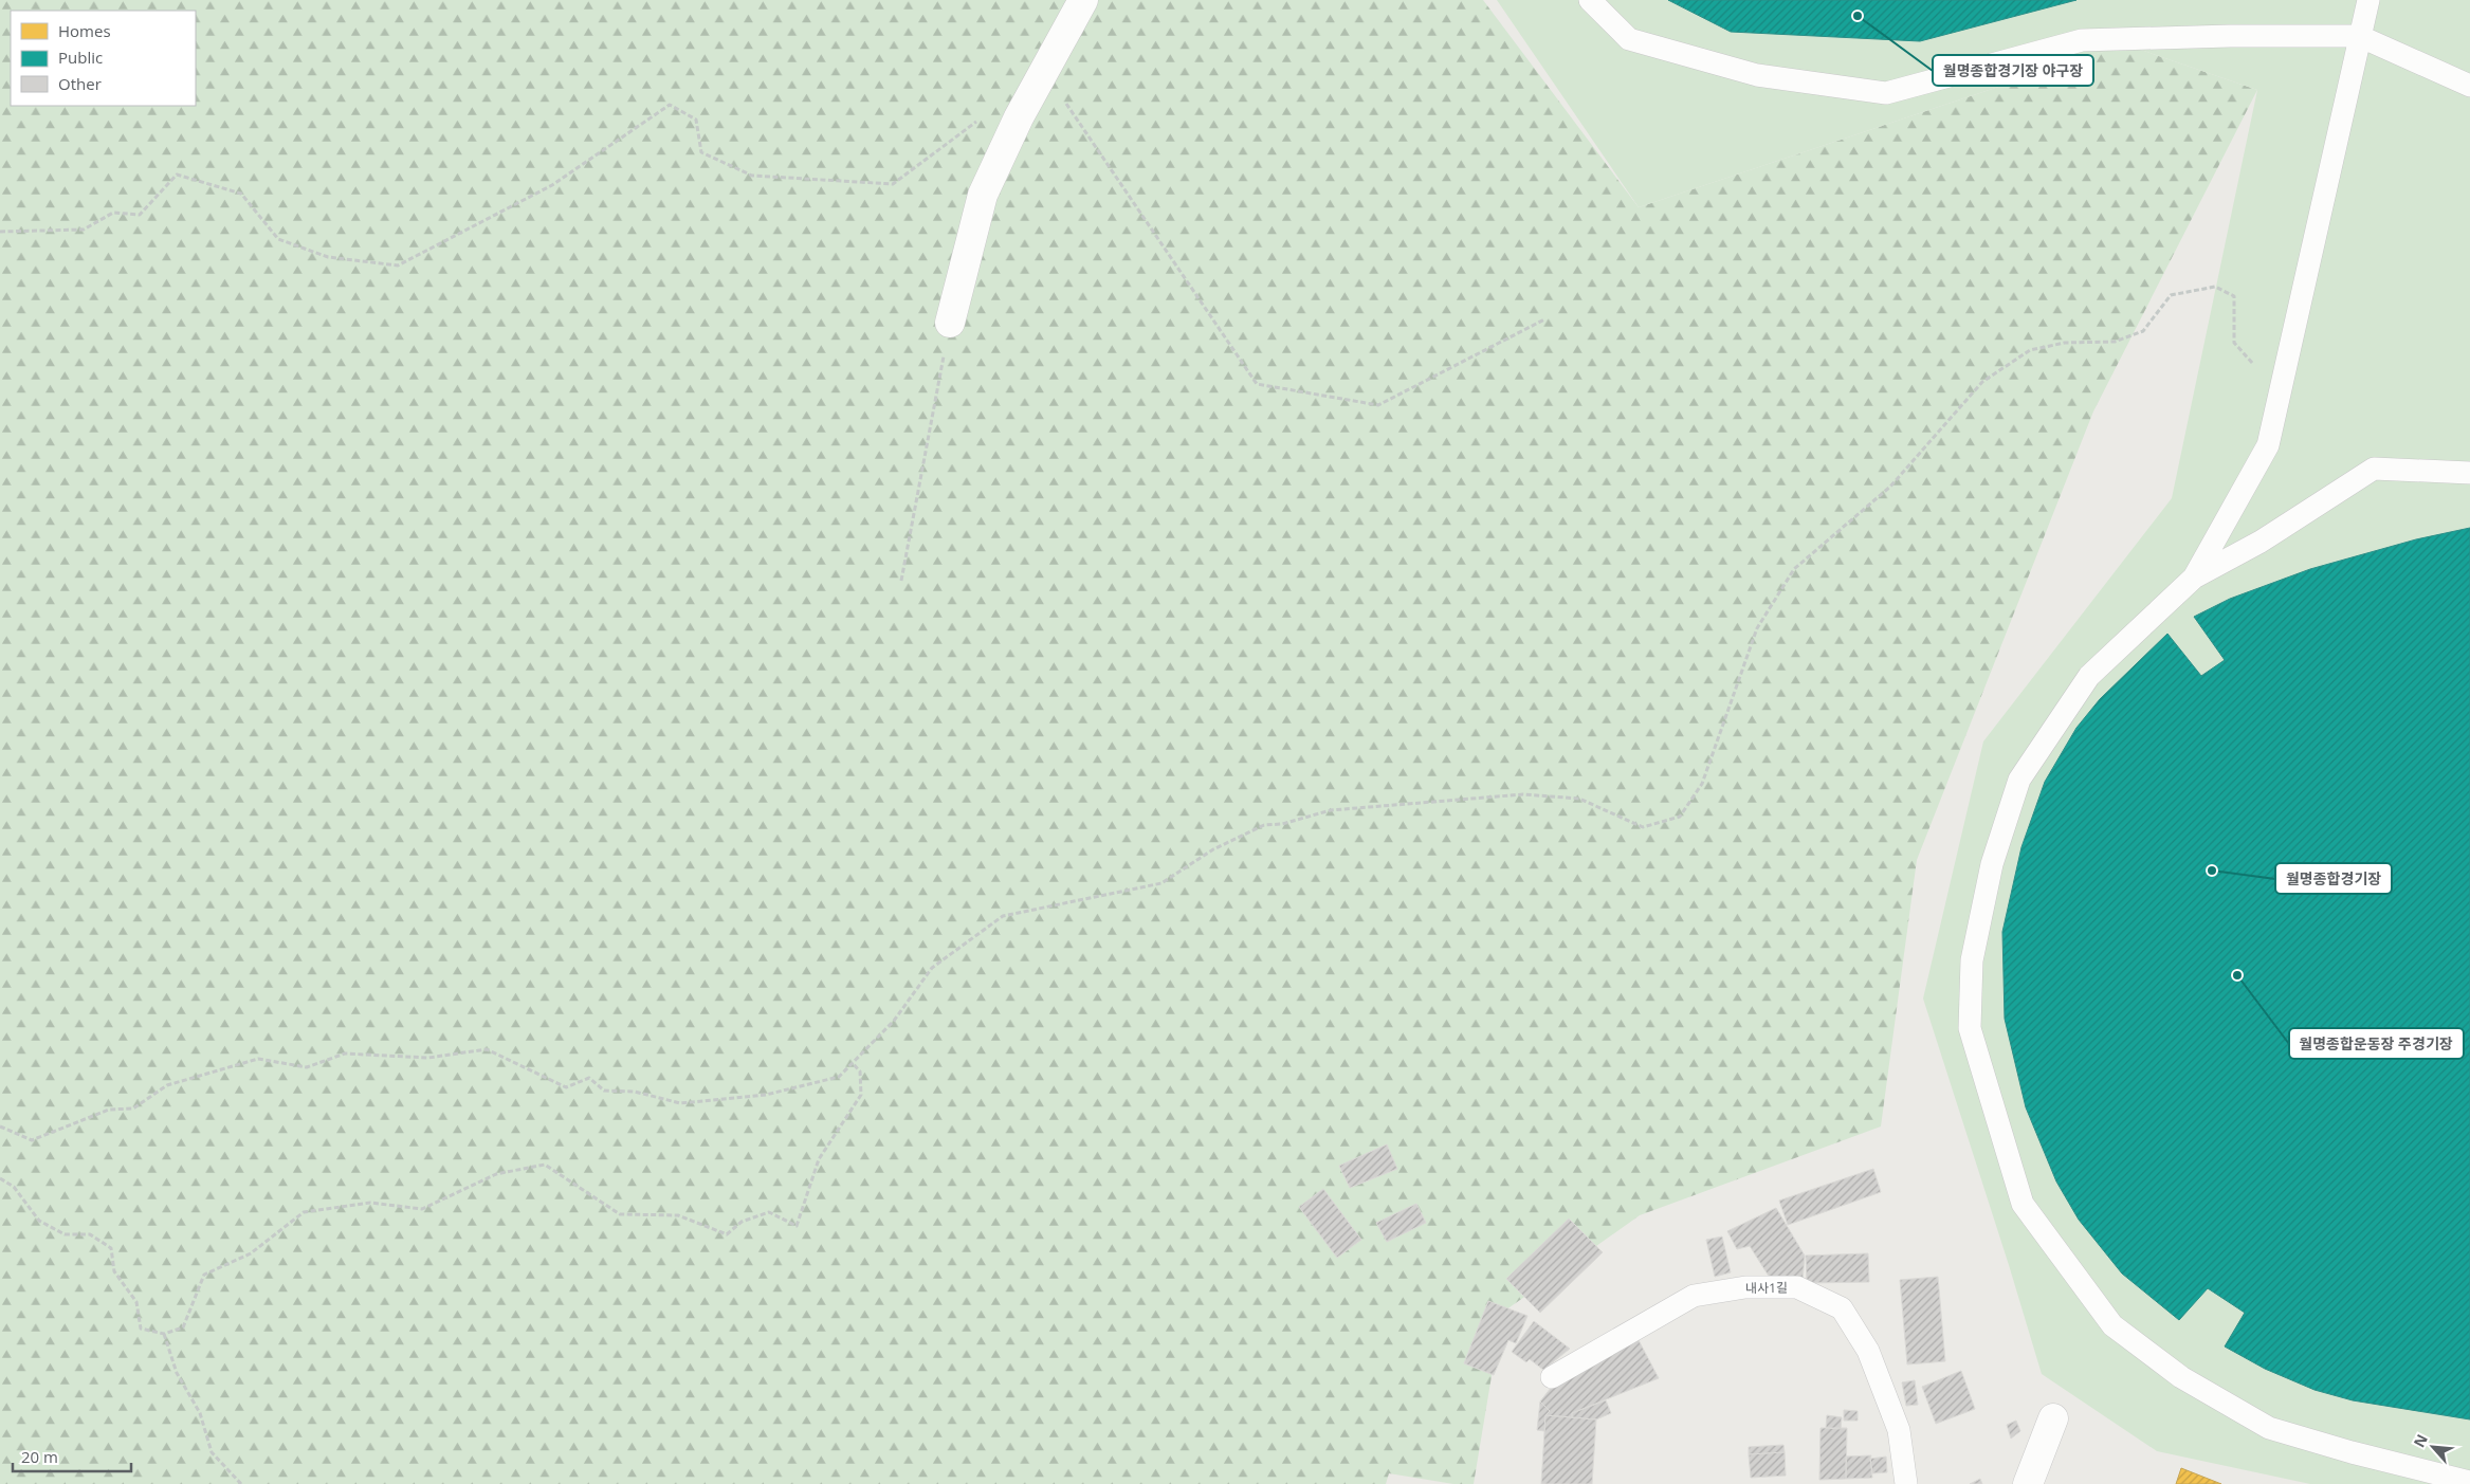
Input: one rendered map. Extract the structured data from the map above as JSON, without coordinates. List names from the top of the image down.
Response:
{
  "streets": {
    "lane": ["내사1길"]
  },
  "places": ["월명종합경기장 야구장", "월명종합경기장", "월명종합운동장 주경기장"],
  "legend": ["Homes", "Public", "Other"],
  "scale_bar": "20 m",
  "north": "top left"
}
